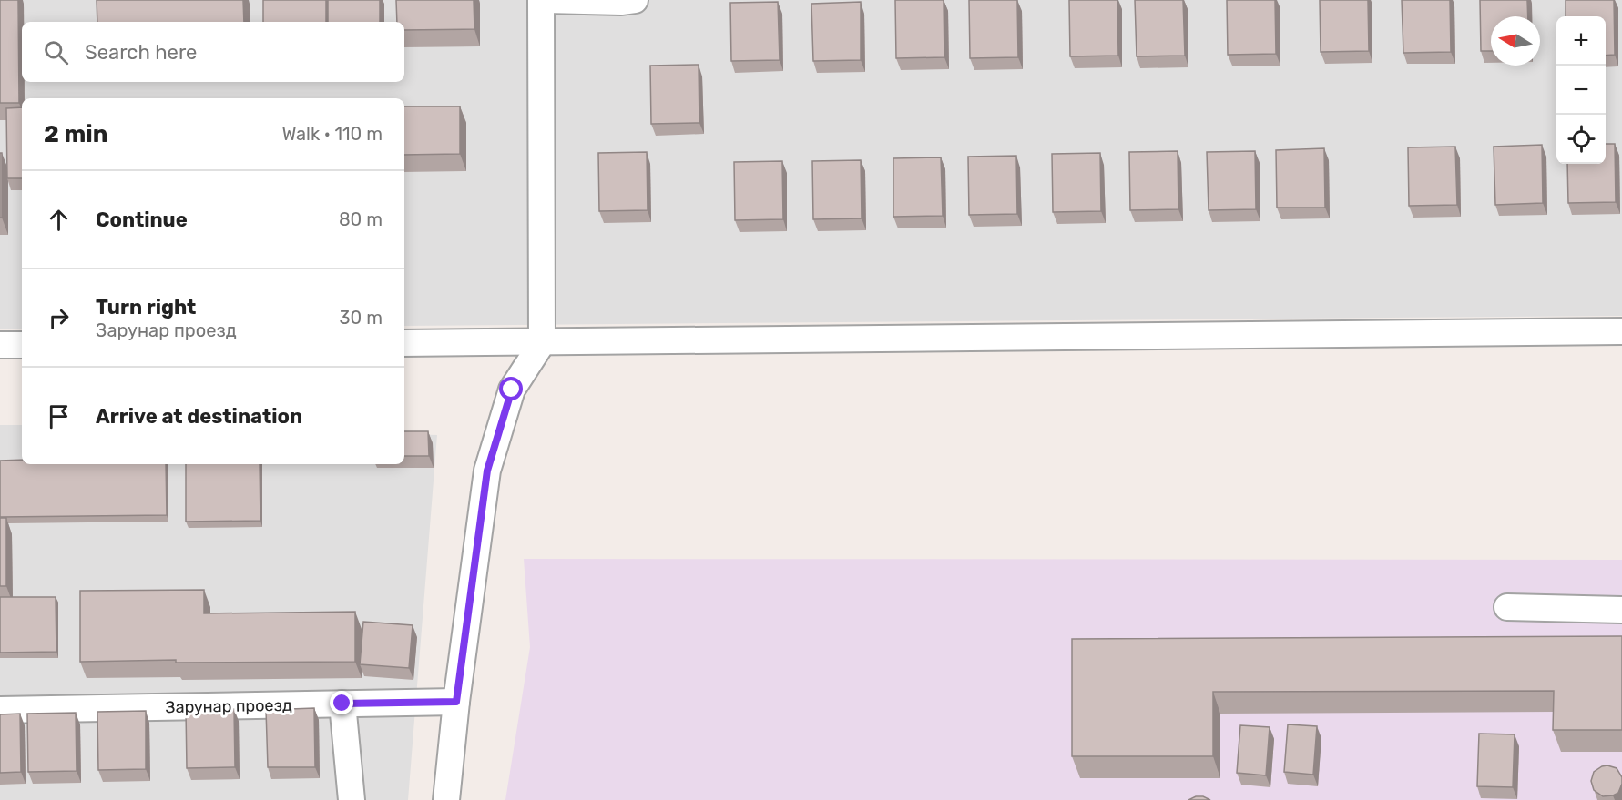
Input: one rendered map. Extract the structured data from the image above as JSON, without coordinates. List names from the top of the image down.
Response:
{
  "streets": {
    "street": ["Зарунар проезд"]
  },
  "north": "left",
  "page": {
    "map_buttons": ["+", "−"],
    "search": "Search here",
    "heading": ["2 min", "Walk · 110 m"],
    "list": [
      ["Continue", "80 m"],
      ["Turn right", "Зарунар проезд", "30 m"],
      "Arrive at destination"
    ]
  }
}
